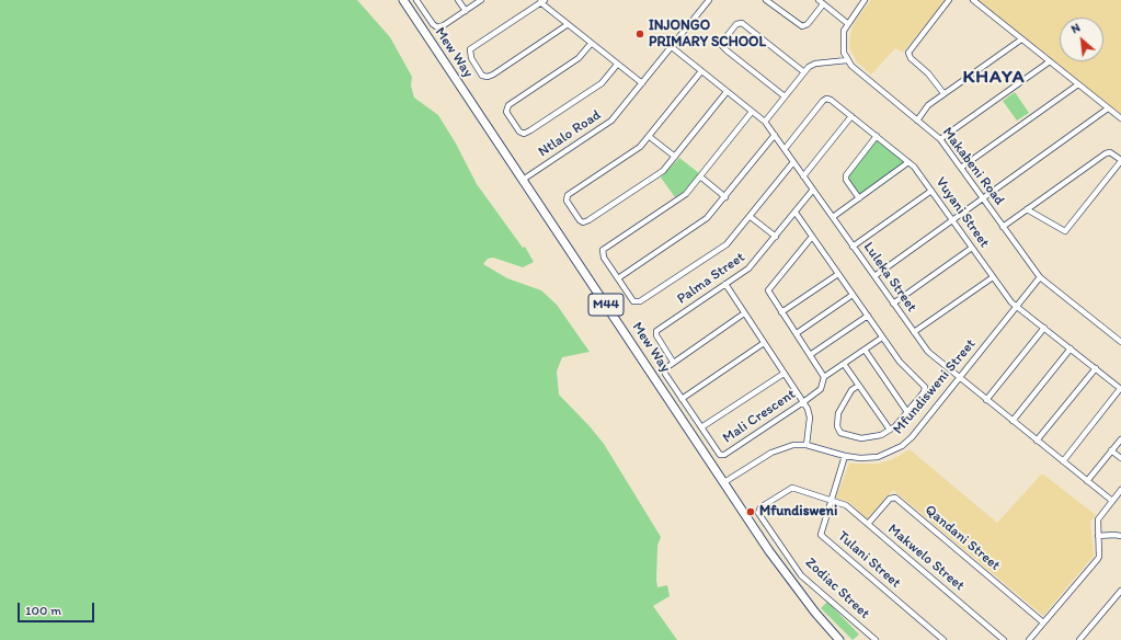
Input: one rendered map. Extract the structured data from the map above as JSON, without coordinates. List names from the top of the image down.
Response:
{
  "streets": {
    "main road": ["Mew Way", "M44"],
    "street": [
      "Ntlalo Road",
      "Makabeni Road",
      "Vuyani Street",
      "Luleka Street",
      "Palma Street",
      "Mfundisweni Street",
      "Mali Crescent",
      "Qandani Street",
      "Makwelo Street",
      "Tulani Street",
      "Zodiac Street"
    ]
  },
  "crossings": [
    ["Mew Way", "Ntlalo Road"],
    ["Mew Way", "Mfundisweni Street"],
    ["Ntlalo Road", "Luleka Street"],
    ["Makabeni Road", "Mfundisweni Street"],
    ["Vuyani Street", "Luleka Street"],
    ["Vuyani Street", "Mfundisweni Street"],
    ["Luleka Street", "Palma Street"],
    ["Luleka Street", "Mfundisweni Street"],
    ["Palma Street", "Mali Crescent"],
    ["Mfundisweni Street", "Tulani Street"],
    ["Qandani Street", "Makwelo Street"],
    ["Makwelo Street", "Tulani Street"],
    ["Makwelo Street", "Zodiac Street"],
    ["Tulani Street", "Zodiac Street"]
  ],
  "districts": ["KHAYA"],
  "places": ["INJONGO PRIMARY SCHOOL", "Mfundisweni"],
  "scale_bar": "100 m",
  "north": "top left"
}
